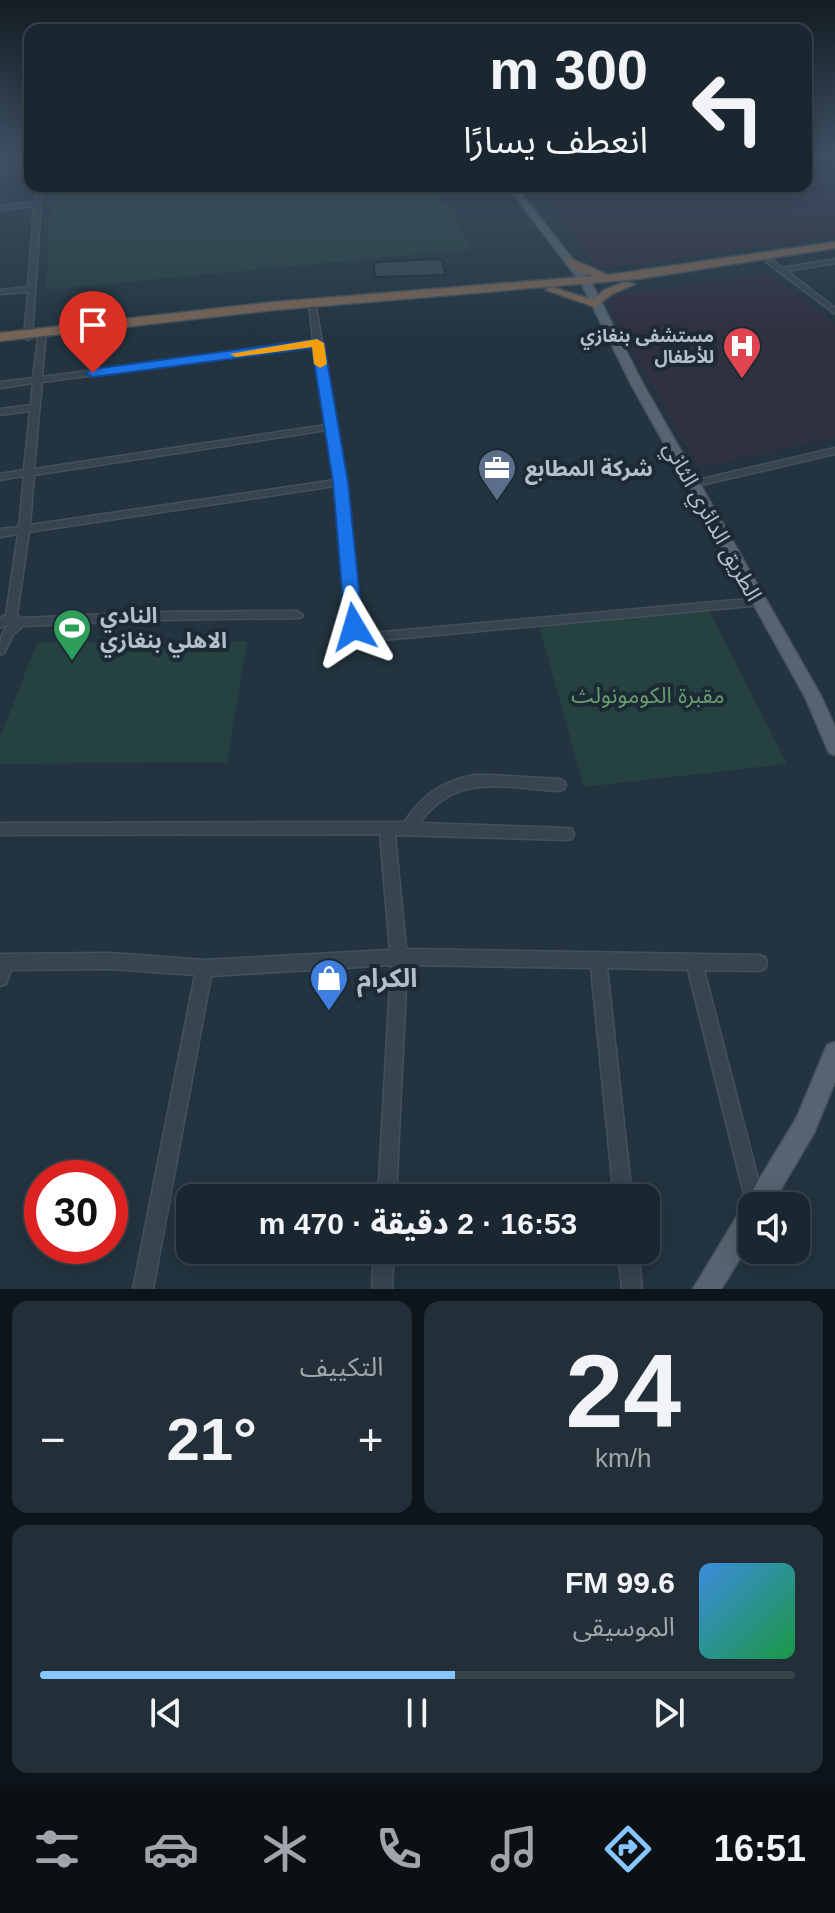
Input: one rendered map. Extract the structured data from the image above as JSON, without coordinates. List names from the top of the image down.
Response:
{
  "streets": {
    "main road": ["الطريق الدائري الثاني"]
  },
  "parks": ["مقبرة الكومونولث"],
  "places": {
    "hospital": ["مستشفى بنغازي للأطفال"],
    "office": ["شركة المطابع"],
    "sports": ["النادي الاهلي بنغازي"],
    "shop": ["الكرام"]
  },
  "page": {
    "turn": ["300 m", "انعطف يسارًا"],
    "limit": "30",
    "trip": "16:53 · 2 دقيقة · 470 m",
    "tile": [
      ["24", "km/h"],
      "التكييف"
    ],
    "heat": ["−", "21°", "+"],
    "song": ["99.6 FM", "الموسيقى"],
    "tabs": "16:51"
  }
}
